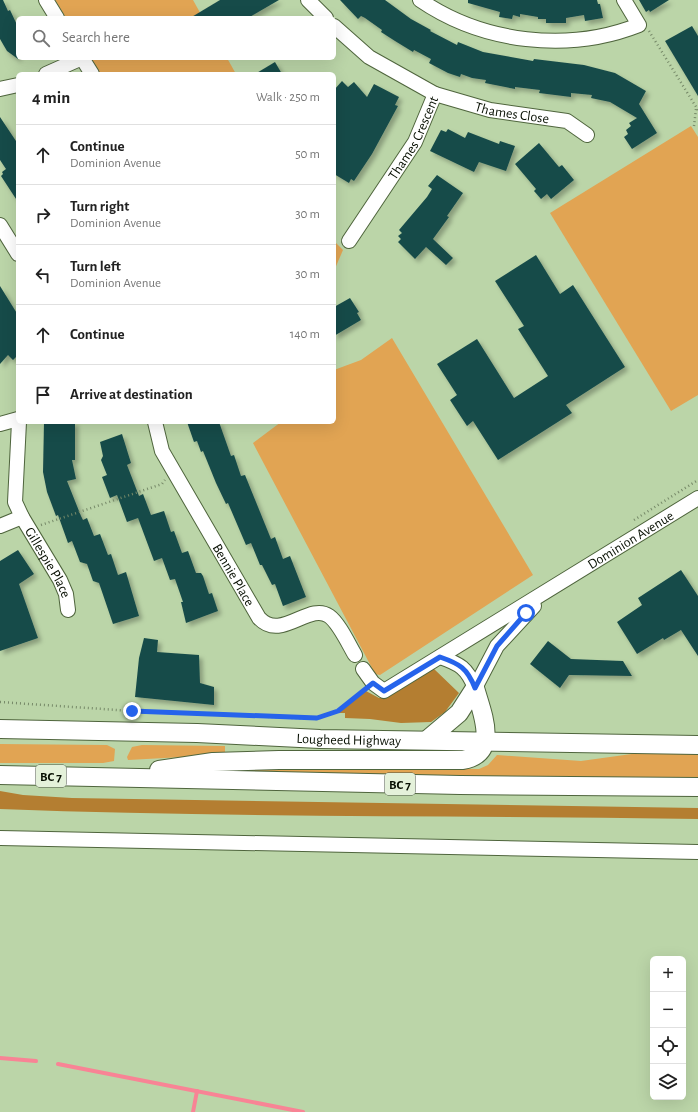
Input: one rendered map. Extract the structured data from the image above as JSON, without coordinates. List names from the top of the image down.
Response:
{
  "streets": {
    "main road": ["Lougheed Highway", "BC 7"],
    "street": [
      "Thames Close",
      "Thames Crescent",
      "Dominion Avenue",
      "Gillespie Place",
      "Bennie Place"
    ]
  },
  "crossings": [
    ["Thames Close", "Thames Crescent"]
  ],
  "page": {
    "search": "Search here",
    "heading": ["4 min", "Walk · 250 m"],
    "list": [
      ["Continue", "Dominion Avenue", "50 m"],
      ["Turn right", "Dominion Avenue", "30 m"],
      ["Turn left", "Dominion Avenue", "30 m"],
      ["Continue", "140 m"],
      "Arrive at destination"
    ],
    "map_buttons": ["+", "−"]
  }
}
